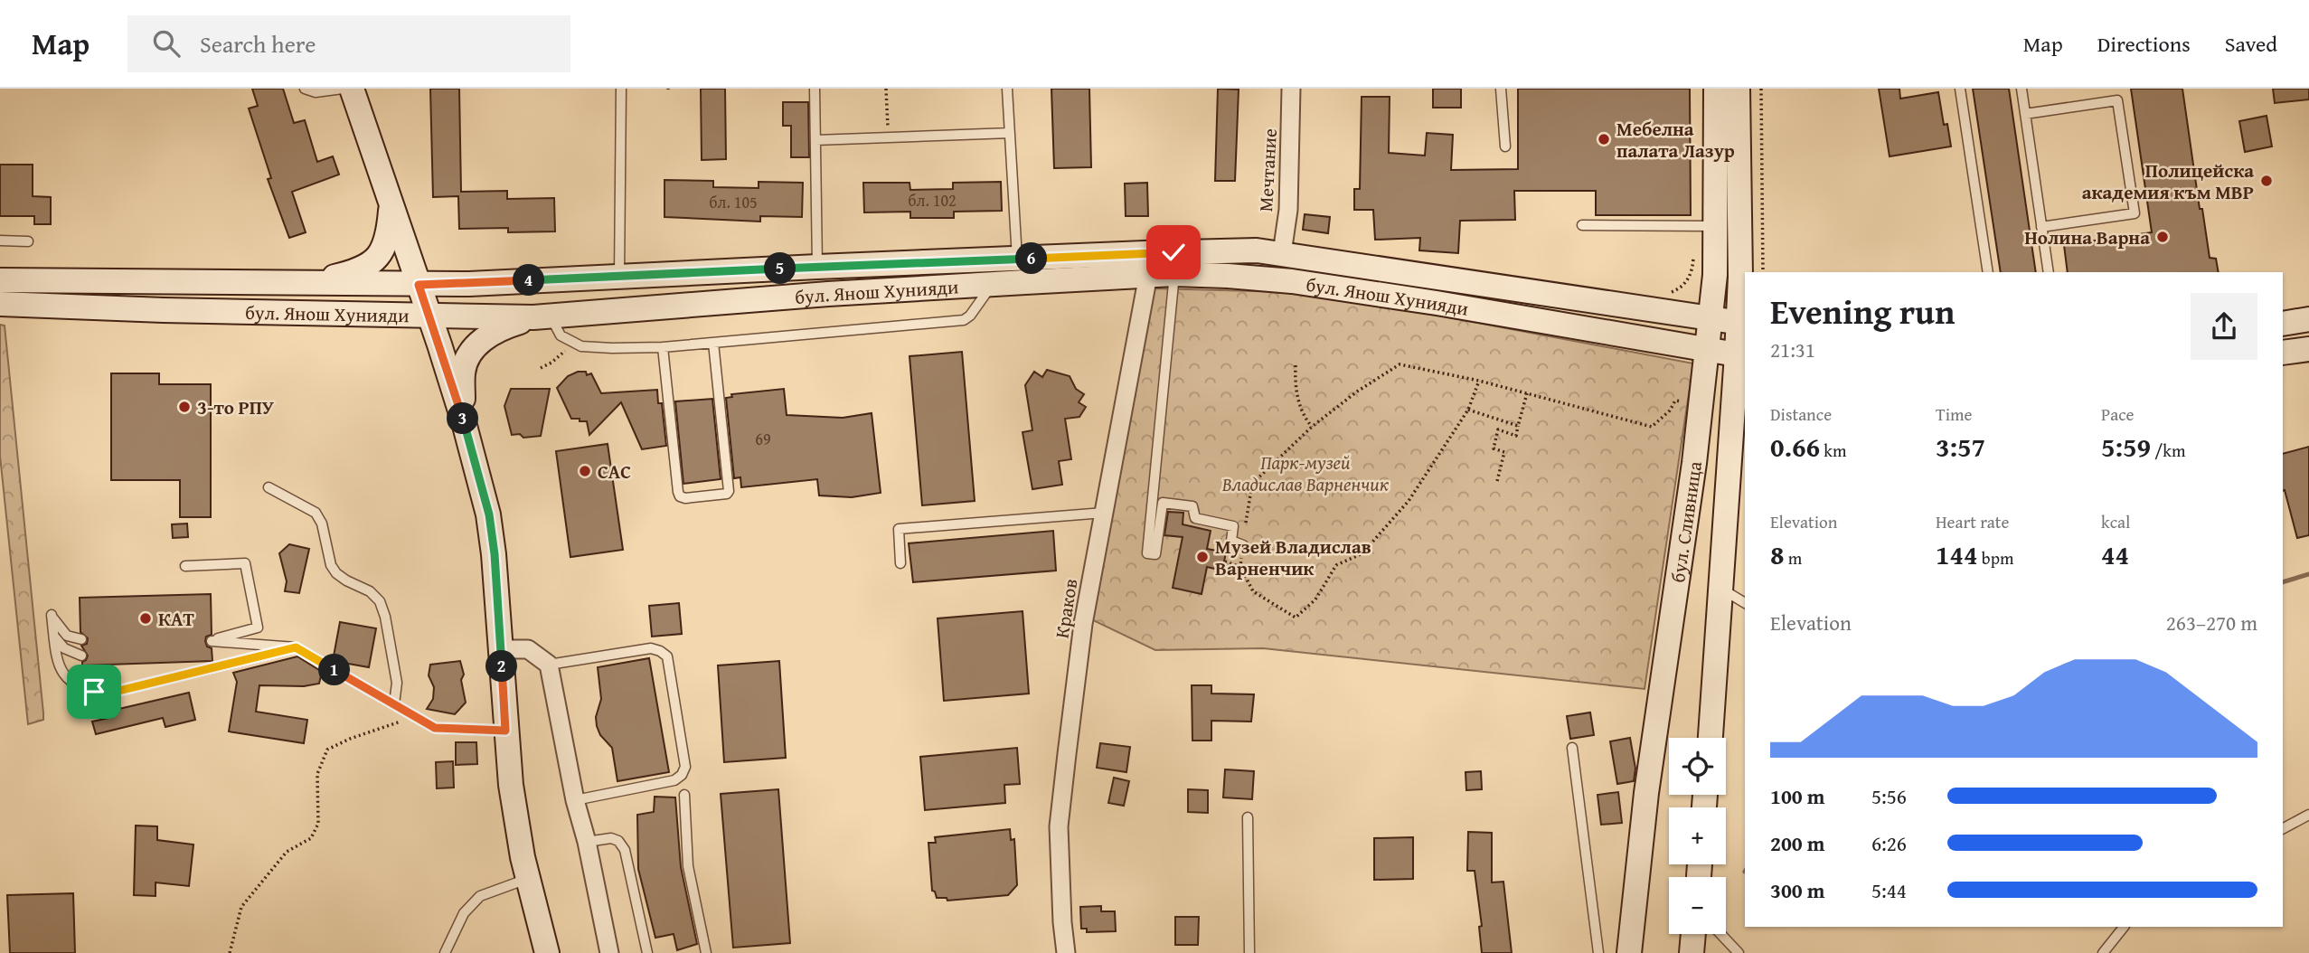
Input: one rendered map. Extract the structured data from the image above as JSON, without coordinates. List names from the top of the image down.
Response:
{
  "streets": {
    "street": [
      "Мечтание",
      "бул. Янош Хунияди",
      "бул. Сливница",
      "Краков"
    ]
  },
  "crossings": [
    ["Мечтание", "бул. Янош Хунияди"],
    ["бул. Янош Хунияди", "бул. Сливница"],
    ["бул. Янош Хунияди", "Краков"]
  ],
  "parks": ["Парк-музей Владислав Варненчик"],
  "places": [
    "Мебелна палата Лазур",
    "Полицейска академия към МВР",
    "Нолина Варна",
    "3-то РПУ",
    "САС",
    "Музей Владислав Варненчик",
    "КАТ"
  ],
  "house_numbers": ["бл. 102", "бл. 105", "69"],
  "page": {
    "header": "Map",
    "search": "Search here",
    "nav": ["Map", "Directions", "Saved"],
    "pins": [
      "6",
      "5",
      "4",
      "3",
      "2",
      "1"
    ],
    "heading": ["Evening run", "21:31"],
    "stats": [
      ["Distance", "0.66 km"],
      ["Time", "3:57"],
      ["Pace", "5:59 /km"],
      ["Elevation", "8 m"],
      ["Heart rate", "144 bpm"],
      ["kcal", "44"]
    ],
    "chart": ["Elevation", "263–270 m"],
    "map_buttons": ["+", "−"],
    "list": [
      {
        "name": "100 m",
        "note": "5:56"
      },
      {
        "name": "200 m",
        "note": "6:26"
      },
      {
        "name": "300 m",
        "note": "5:44"
      }
    ]
  }
}
